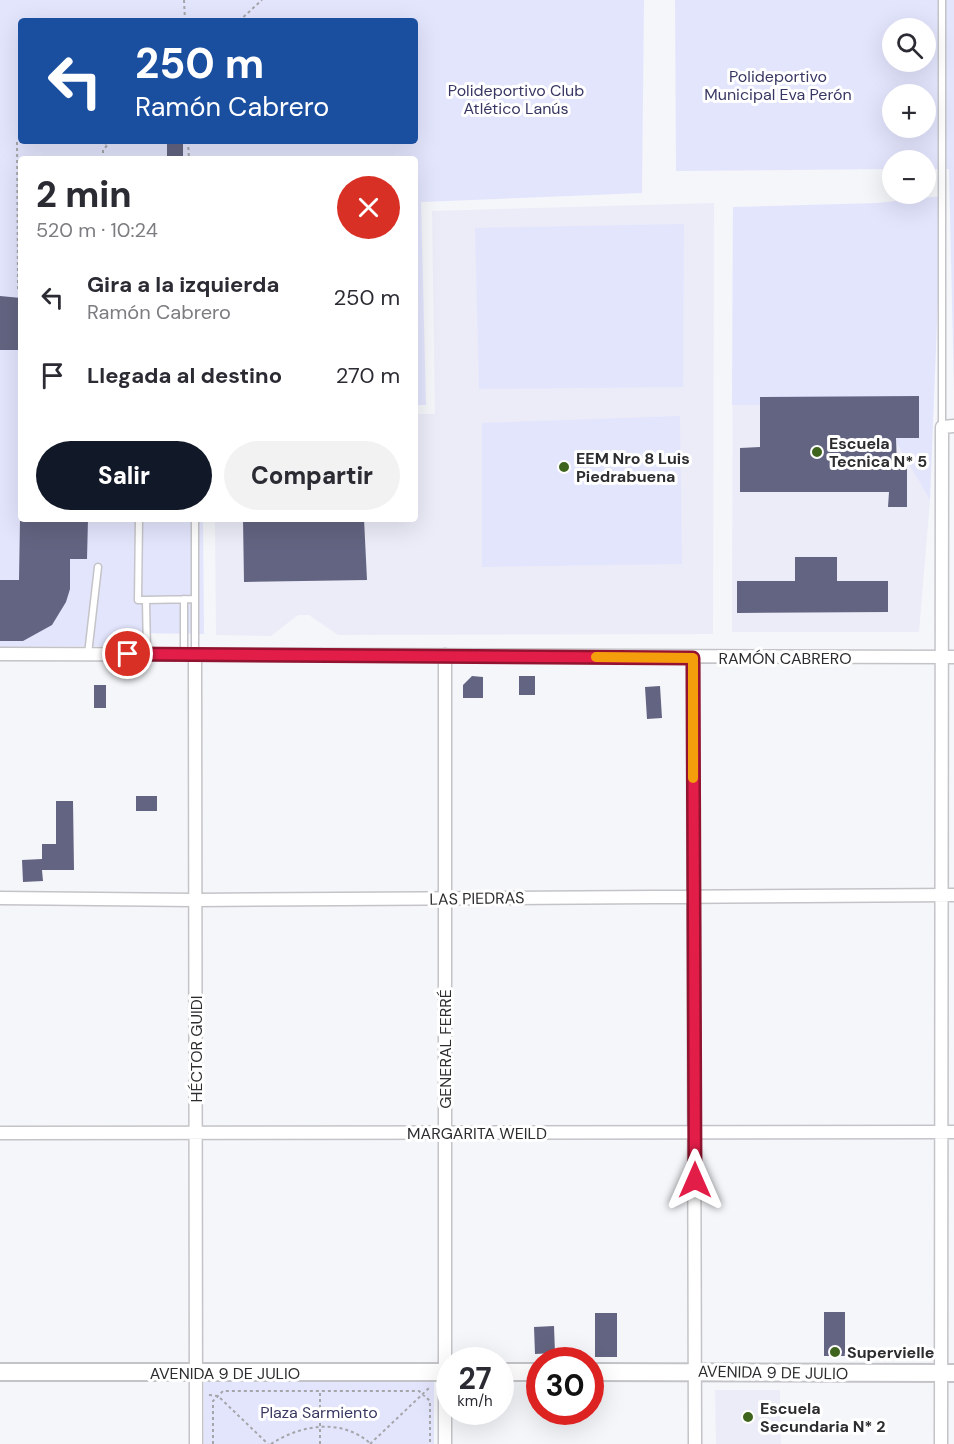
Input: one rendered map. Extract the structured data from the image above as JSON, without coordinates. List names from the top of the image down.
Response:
{
  "streets": {
    "street": [
      "RAMÓN CABRERO",
      "LAS PIEDRAS",
      "HÉCTOR GUIDI",
      "GENERAL FERRÉ",
      "MARGARITA WEILD",
      "AVENIDA 9 DE JULIO"
    ]
  },
  "crossings": [
    ["RAMÓN CABRERO", "HÉCTOR GUIDI"],
    ["RAMÓN CABRERO", "GENERAL FERRÉ"],
    ["LAS PIEDRAS", "HÉCTOR GUIDI"],
    ["LAS PIEDRAS", "GENERAL FERRÉ"],
    ["HÉCTOR GUIDI", "MARGARITA WEILD"],
    ["HÉCTOR GUIDI", "AVENIDA 9 DE JULIO"],
    ["GENERAL FERRÉ", "MARGARITA WEILD"]
  ],
  "parks": ["Polideportivo Municipal Eva Perón", "Polideportivo Club Atlético Lanús", "Plaza Sarmiento"],
  "places": [
    "Escuela Tecnica N* 5",
    "EEM Nro 8 Luis Piedrabuena",
    "Supervielle",
    "Escuela Secundaria N* 2"
  ],
  "page": {
    "map_buttons": ["+", "−"],
    "turn": ["250 m", "Ramón Cabrero"],
    "heading": ["2 min", "520 m · 10:24"],
    "list": [
      {
        "name": "Gira a la izquierda",
        "note": "Ramón Cabrero",
        "value": "250 m"
      },
      {
        "name": "Llegada al destino",
        "value": "270 m"
      }
    ],
    "buttons": ["Salir", "Compartir"],
    "speed": "27 km/h",
    "limit": "30"
  }
}
